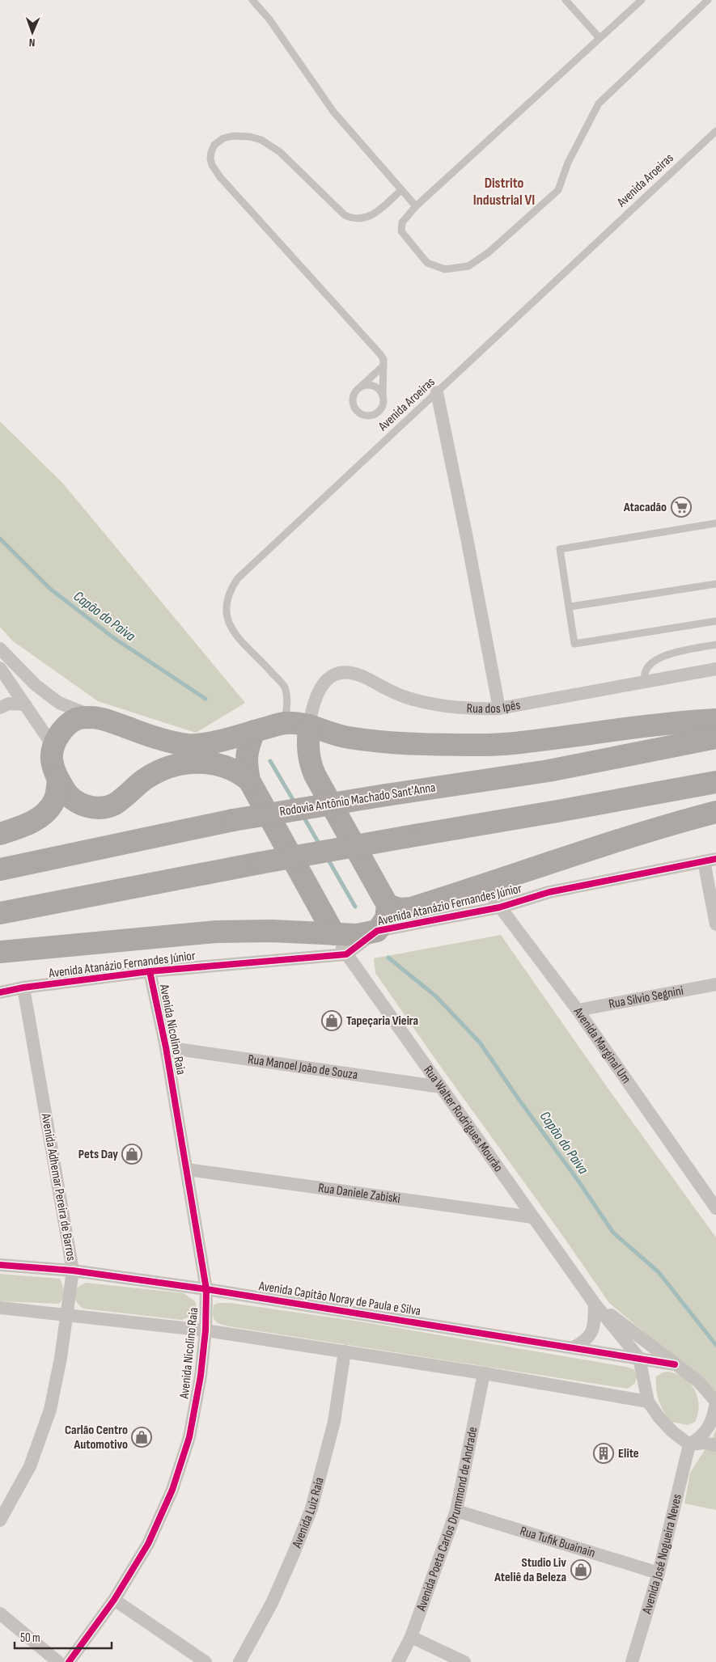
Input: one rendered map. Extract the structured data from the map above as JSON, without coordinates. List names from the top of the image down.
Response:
{
  "streets": {
    "highway": ["Rodovia Antônio Machado Sant'Anna"],
    "street": [
      "Rua dos Ipês",
      "Avenida Atanázio Fernandes Júnior",
      "Rua Silvio Segnini",
      "Avenida Nicolino Raia",
      "Avenida Marginal Um",
      "Rua Manoel João de Souza",
      "Rua Walter Rodrigues Mourão",
      "Avenida Adhemar Pereira de Barros",
      "Rua Daniele Zabiski",
      "Avenida Capitão Noray de Paula e Silva",
      "Avenida Luiz Raia",
      "Avenida Poeta Carlos Drummond de Andrade",
      "Rua Tufik Buainain",
      "Avenida José Nogueira Neves"
    ],
    "lane": ["Avenida Aroeiras"]
  },
  "crossings": [
    ["Avenida Atanázio Fernandes Júnior", "Avenida Nicolino Raia"],
    ["Avenida Atanázio Fernandes Júnior", "Avenida Marginal Um"],
    ["Avenida Atanázio Fernandes Júnior", "Rua Walter Rodrigues Mourão"],
    ["Avenida Atanázio Fernandes Júnior", "Avenida Adhemar Pereira de Barros"],
    ["Rua Silvio Segnini", "Avenida Marginal Um"],
    ["Avenida Nicolino Raia", "Rua Manoel João de Souza"],
    ["Avenida Nicolino Raia", "Rua Daniele Zabiski"],
    ["Avenida Nicolino Raia", "Avenida Capitão Noray de Paula e Silva"],
    ["Rua Manoel João de Souza", "Rua Walter Rodrigues Mourão"],
    ["Rua Walter Rodrigues Mourão", "Rua Daniele Zabiski"],
    ["Rua Walter Rodrigues Mourão", "Avenida Capitão Noray de Paula e Silva"],
    ["Avenida Adhemar Pereira de Barros", "Avenida Capitão Noray de Paula e Silva"],
    ["Avenida Poeta Carlos Drummond de Andrade", "Rua Tufik Buainain"],
    ["Rua Tufik Buainain", "Avenida José Nogueira Neves"]
  ],
  "districts": ["Distrito Industrial VI"],
  "water": ["Capão do Paiva"],
  "places": {
    "supermarket": ["Atacadão"],
    "shop": [
      "Tapeçaria Vieira",
      "Pets Day",
      "Carlão Centro Automotivo",
      "Studio Liv Ateliê da Beleza"
    ],
    "building": ["Elite"]
  },
  "scale_bar": "50 m",
  "north": "bottom"
}
